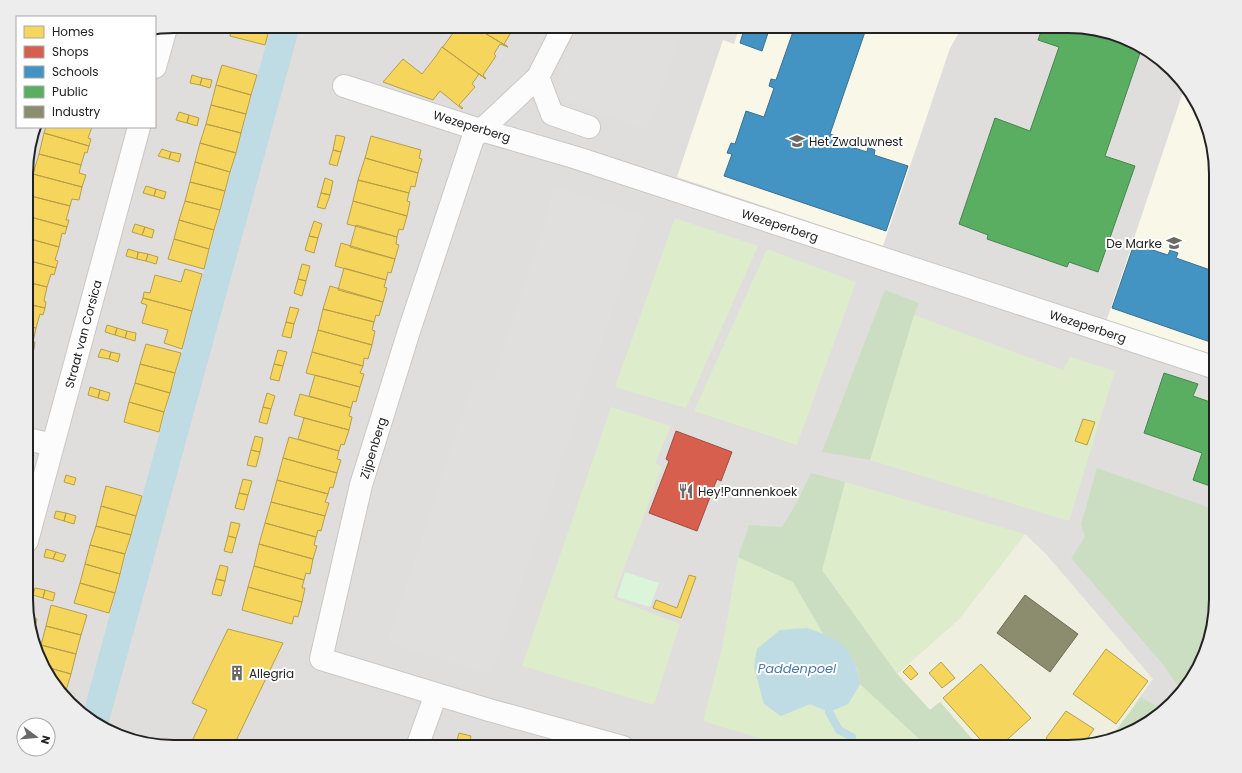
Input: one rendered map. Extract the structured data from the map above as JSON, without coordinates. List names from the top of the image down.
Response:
{
  "streets": {
    "street": ["Wezeperberg", "Straat van Corsica", "Zijpenberg"]
  },
  "crossings": [
    ["Wezeperberg", "Zijpenberg"]
  ],
  "water": ["Paddenpoel"],
  "places": {
    "school or university": ["Het Zwaluwnest", "De Marke"],
    "restaurant": ["Hey!Pannenkoek"],
    "building": ["Allegria"]
  },
  "legend": [
    "Homes",
    "Shops",
    "Schools",
    "Public",
    "Industry"
  ],
  "north": "right"
}
